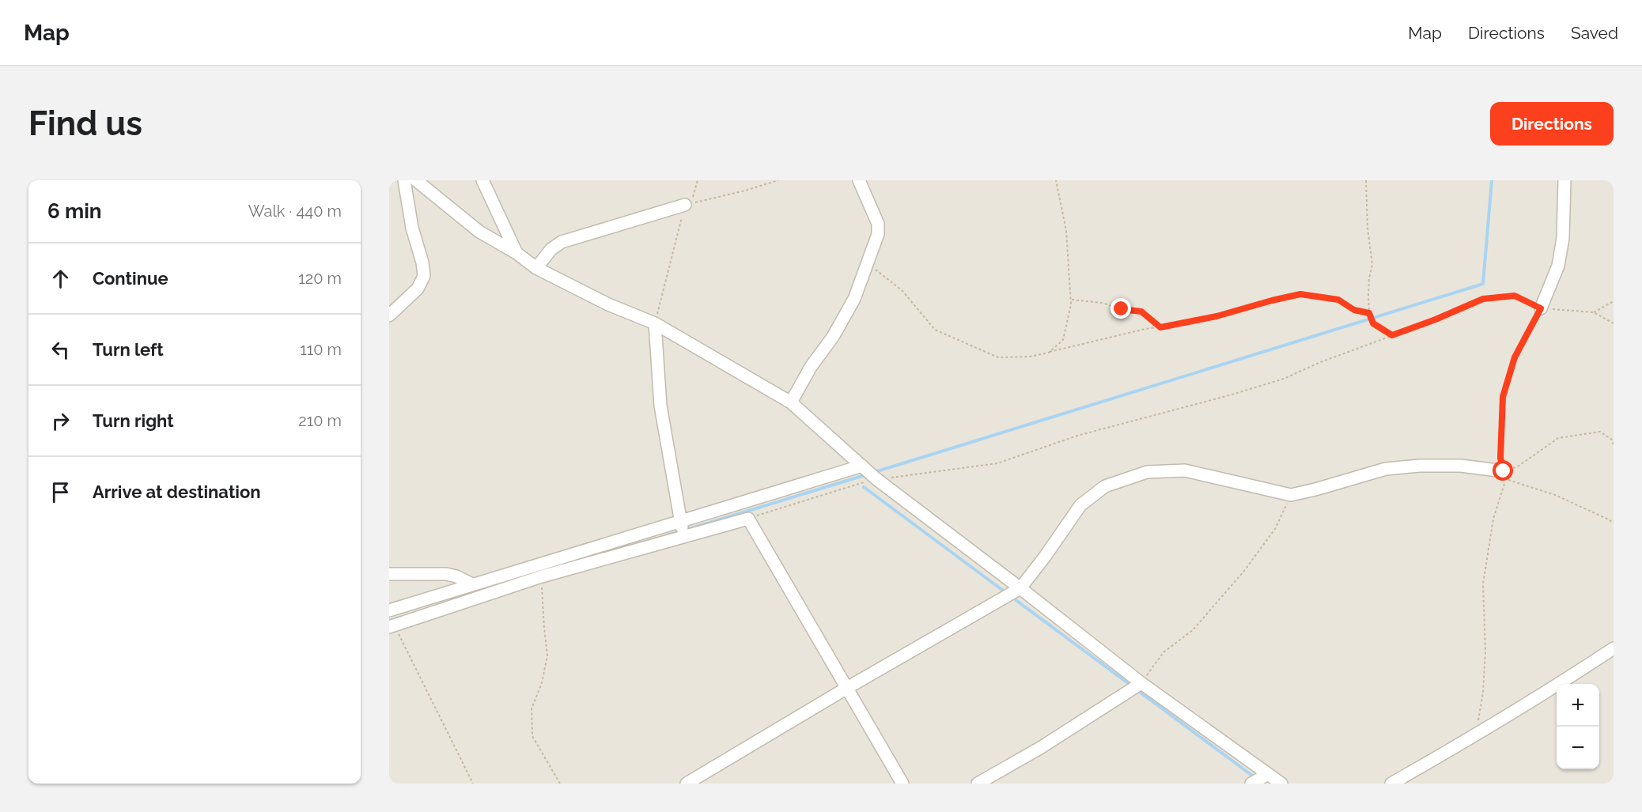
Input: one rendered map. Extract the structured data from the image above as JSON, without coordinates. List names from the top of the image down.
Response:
{
  "page": {
    "header": "Map",
    "nav": ["Map", "Directions", "Saved"],
    "buttons": "Directions",
    "title": "Find us",
    "heading": ["6 min", "Walk · 440 m"],
    "list": [
      ["Continue", "120 m"],
      ["Turn left", "110 m"],
      ["Turn right", "210 m"],
      "Arrive at destination"
    ],
    "map_buttons": ["+", "−"]
  }
}
